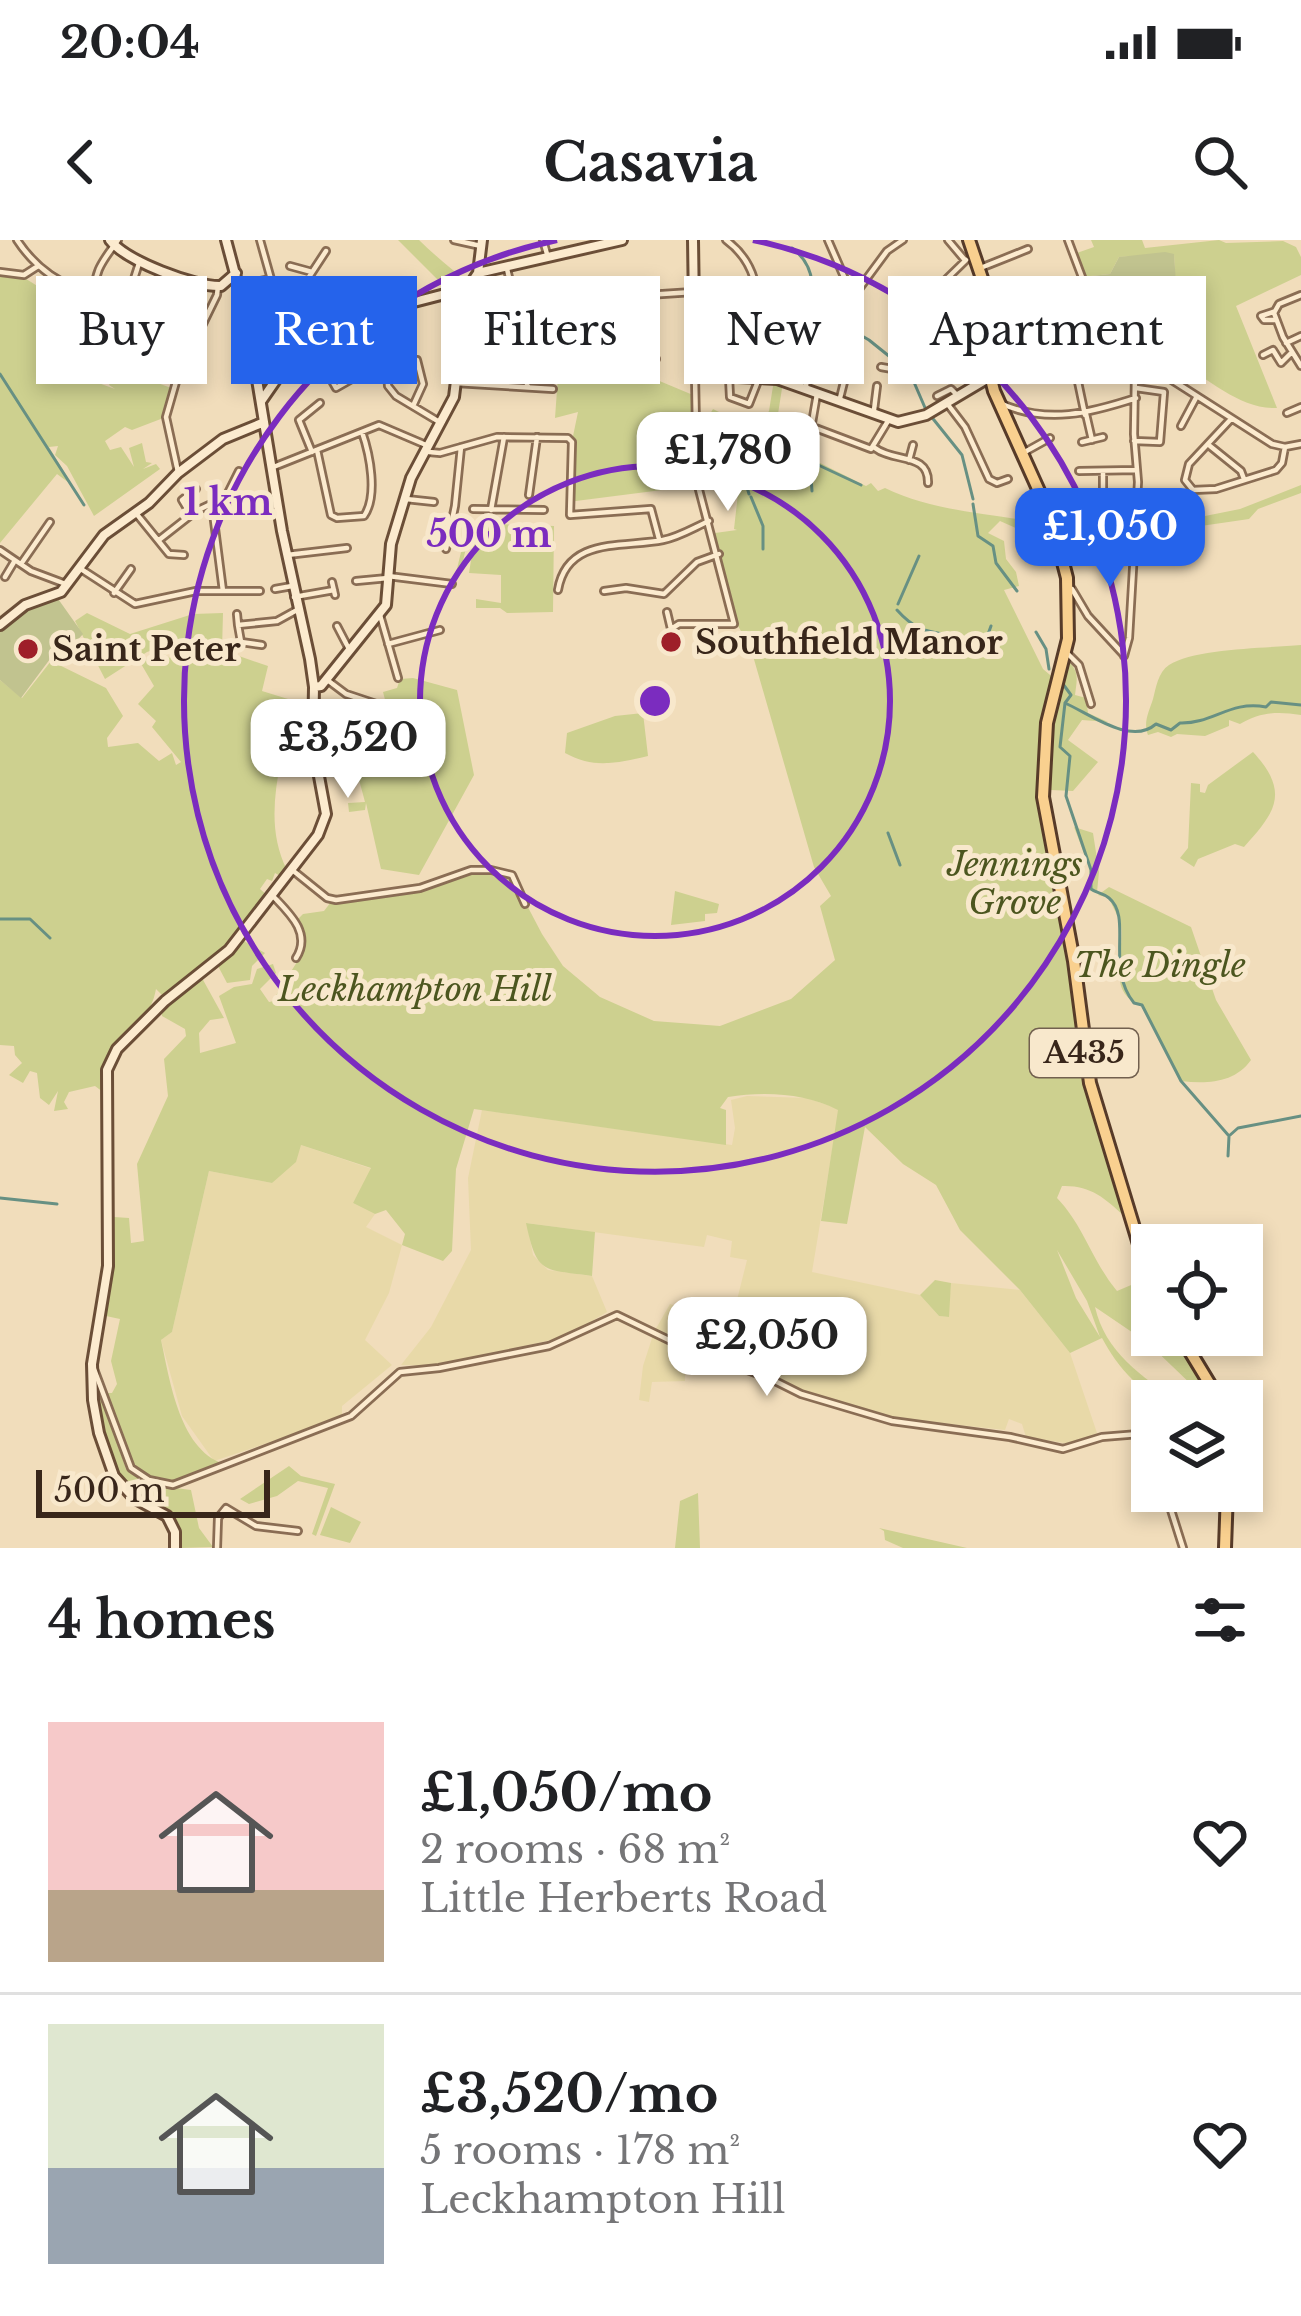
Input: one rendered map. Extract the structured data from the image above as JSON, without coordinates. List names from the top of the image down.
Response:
{
  "streets": {
    "main road": ["A435"]
  },
  "parks": ["Jennings Grove", "The Dingle", "Leckhampton Hill"],
  "places": ["Southfield Manor", "Saint Peter"],
  "scale_bar": "500 m",
  "page": {
    "status": "20:04",
    "header": "Casavia",
    "chip": [
      "Buy",
      "Rent",
      "Filters",
      "New",
      "Apartment"
    ],
    "price": [
      "£1,780",
      "£1,050",
      "£3,520",
      "£2,050"
    ],
    "scale": "500 m",
    "heading": "4 homes",
    "list": [
      {
        "name": "£1,050/mo",
        "note": "2 rooms · 68 m² · Little Herberts Road"
      },
      {
        "name": "£3,520/mo",
        "note": "5 rooms · 178 m² · Leckhampton Hill"
      }
    ]
  },
  "rings": ["1 km", "500 m"]
}
